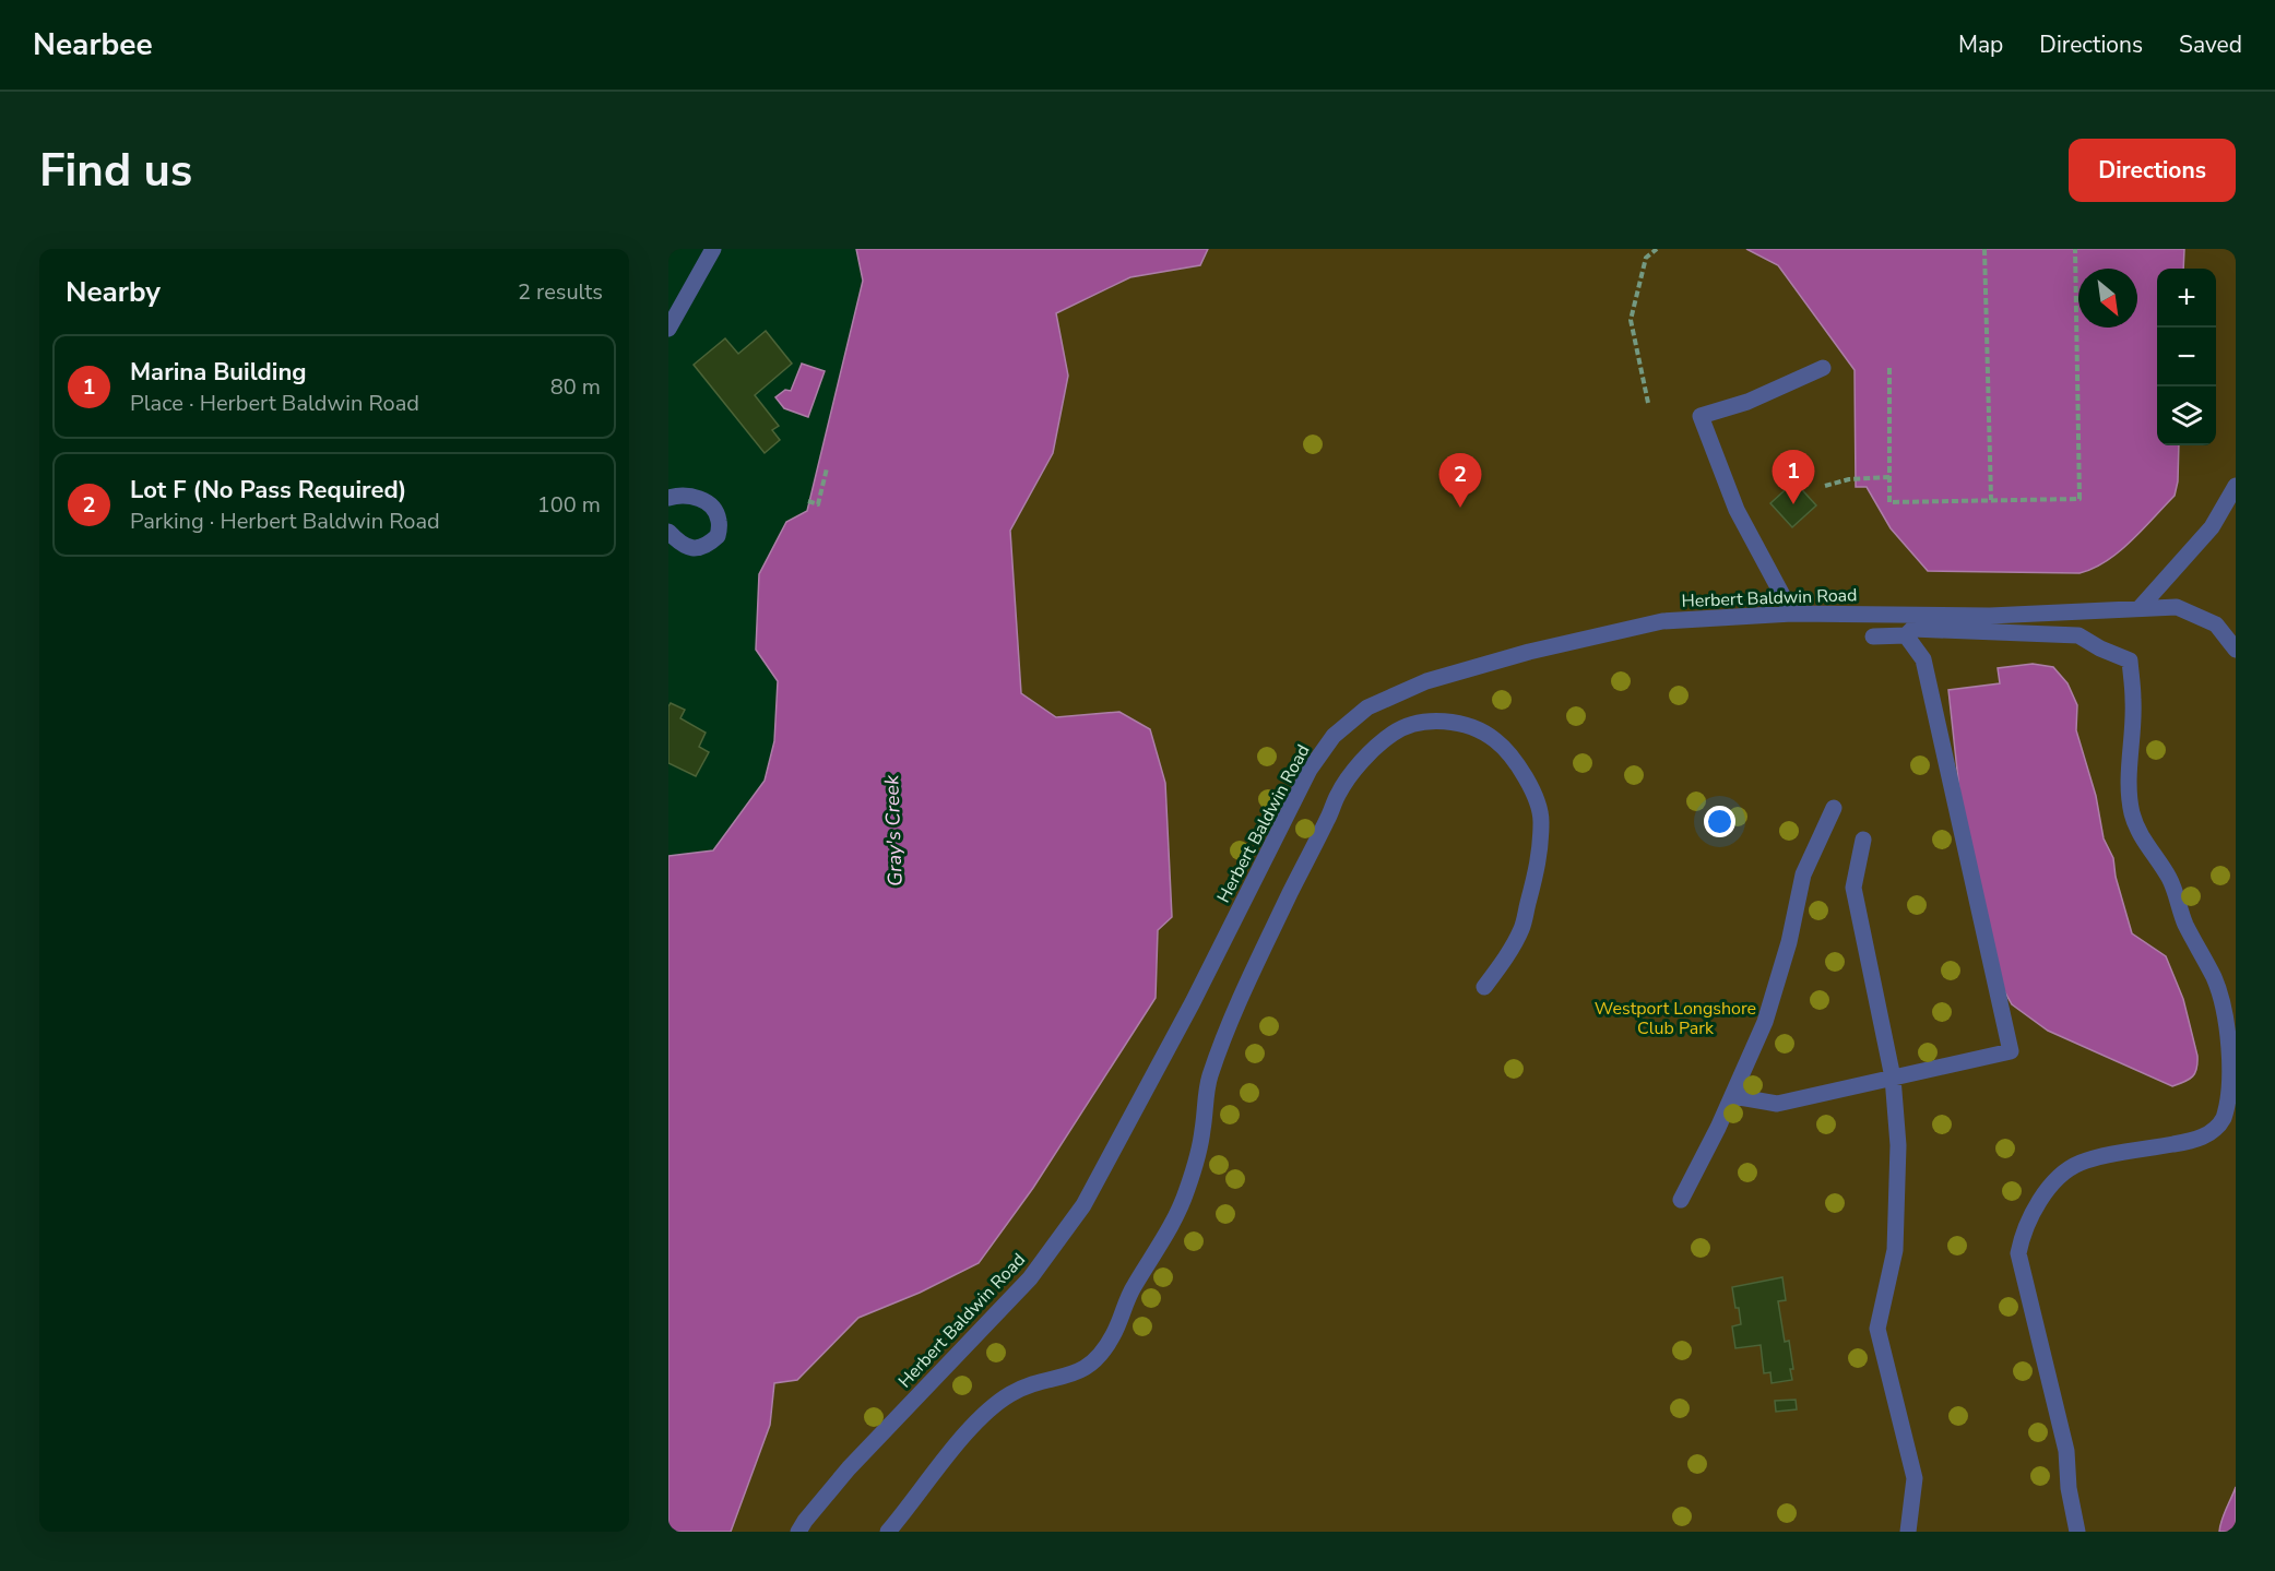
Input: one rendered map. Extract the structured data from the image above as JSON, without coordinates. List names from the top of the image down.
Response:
{
  "streets": {
    "street": ["Herbert Baldwin Road"]
  },
  "water": ["Gray's Creek"],
  "parks": ["Westport Longshore Club Park"],
  "north": "bottom right",
  "page": {
    "header": "Nearbee",
    "nav": ["Map", "Directions", "Saved"],
    "buttons": "Directions",
    "title": "Find us",
    "heading": ["Nearby", "2 results"],
    "map_buttons": ["+", "−"],
    "list": [
      {
        "mark": "1",
        "name": "Marina Building",
        "note": "Place · Herbert Baldwin Road",
        "value": "80 m"
      },
      {
        "mark": "2",
        "name": "Lot F (No Pass Required)",
        "note": "Parking · Herbert Baldwin Road",
        "value": "100 m"
      }
    ],
    "pins": ["1", "2"]
  }
}
